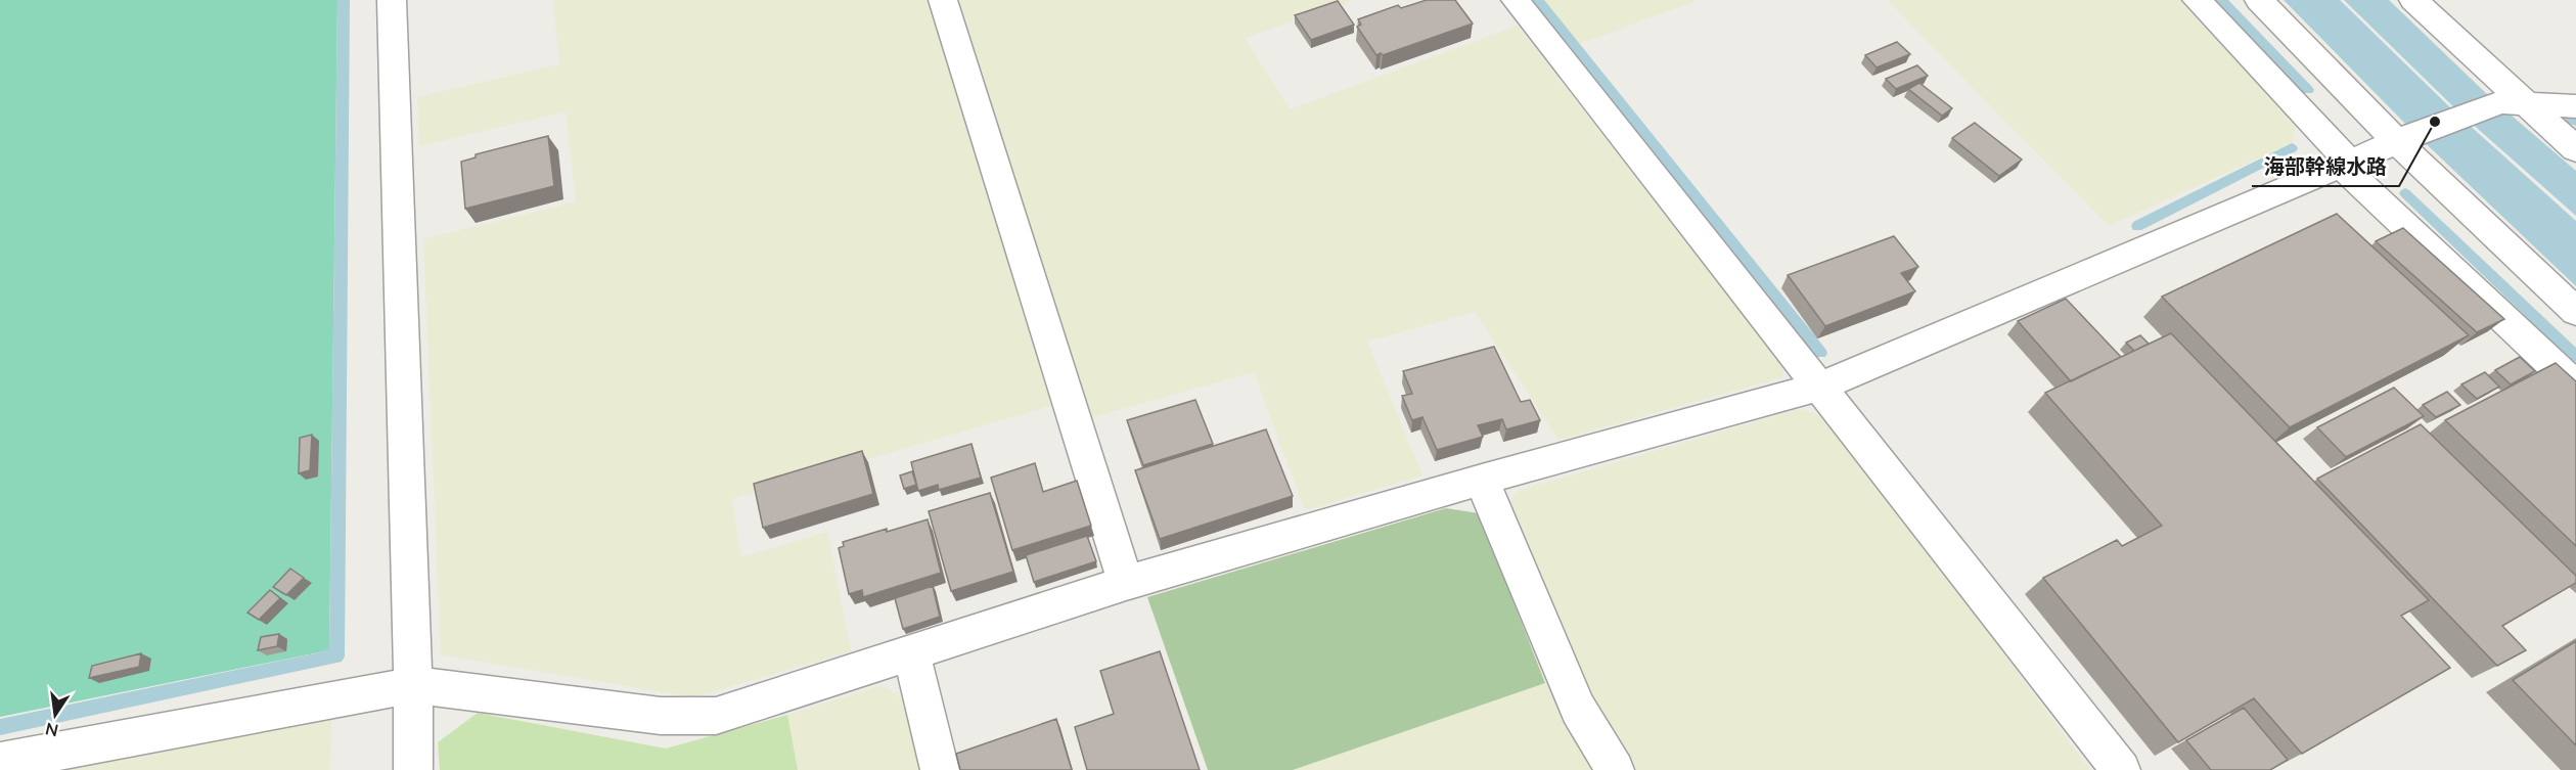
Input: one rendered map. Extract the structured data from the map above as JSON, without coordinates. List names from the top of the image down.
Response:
{
  "places": ["海部幹線水路"],
  "north": "bottom"
}
